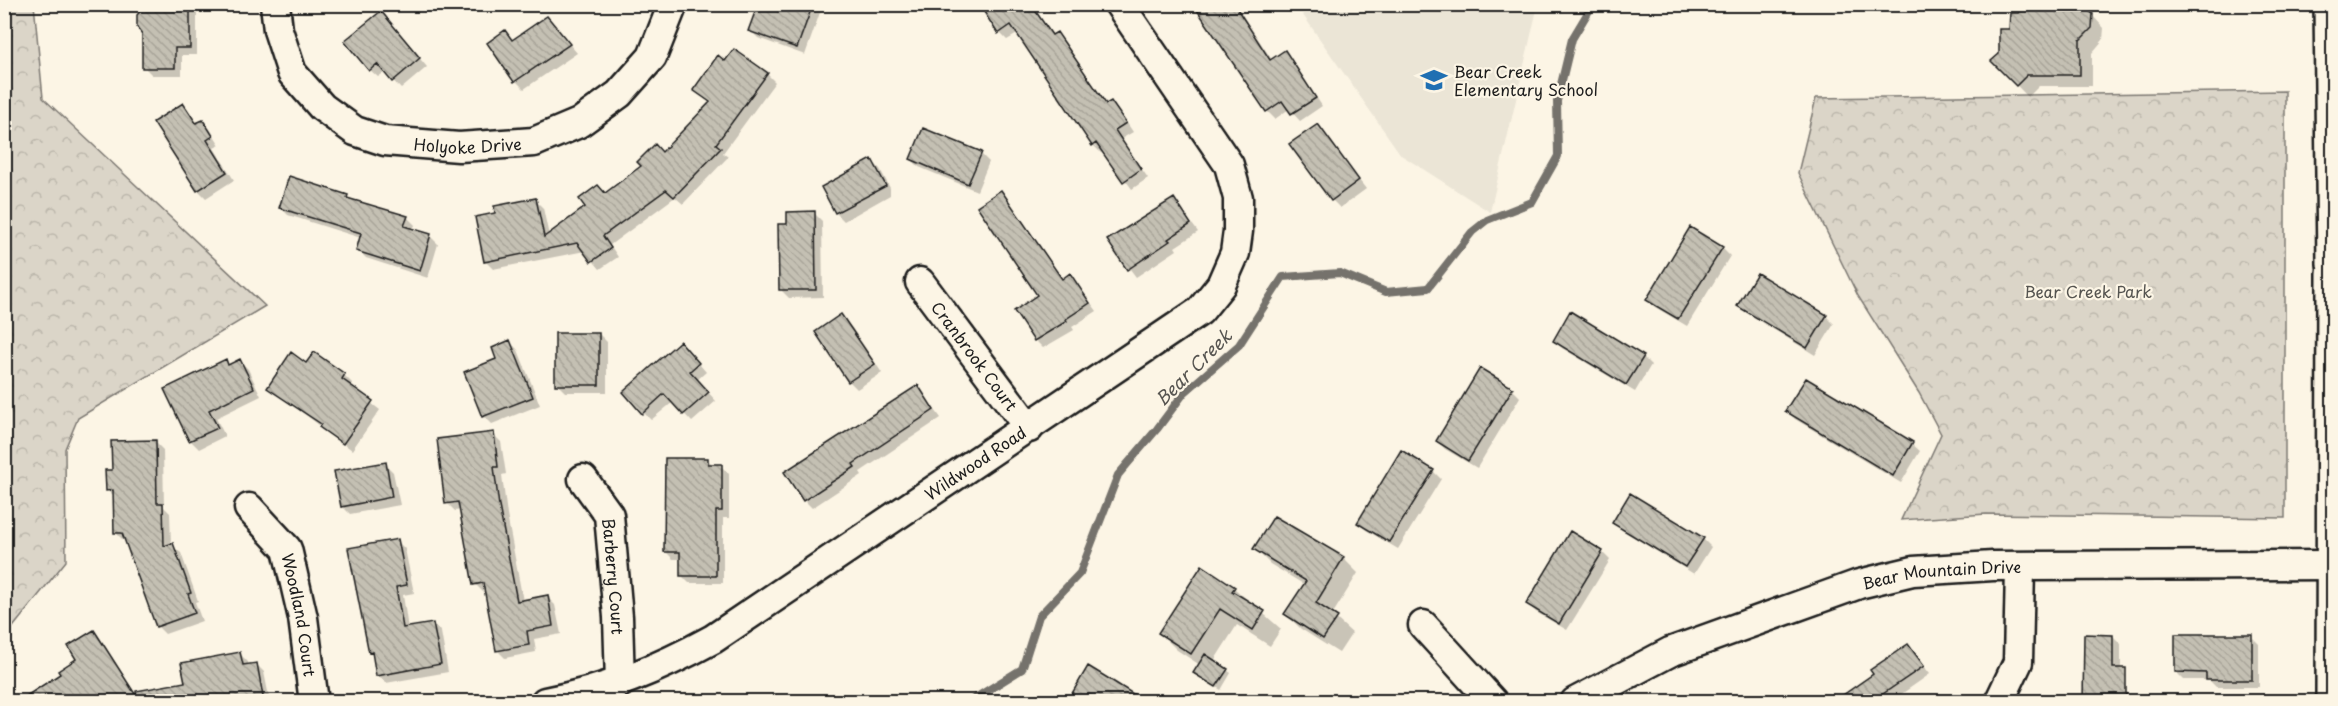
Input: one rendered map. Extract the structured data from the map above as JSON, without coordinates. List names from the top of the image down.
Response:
{
  "streets": {
    "street": [
      "Holyoke Drive",
      "Cranbrook Court",
      "Wildwood Road",
      "Barberry Court",
      "Bear Mountain Drive",
      "Woodland Court"
    ]
  },
  "crossings": [
    ["Cranbrook Court", "Wildwood Road"],
    ["Wildwood Road", "Barberry Court"]
  ],
  "water": ["Bear Creek"],
  "parks": ["Bear Creek Park"],
  "places": {
    "school or university": ["Bear Creek Elementary School"]
  }
}
